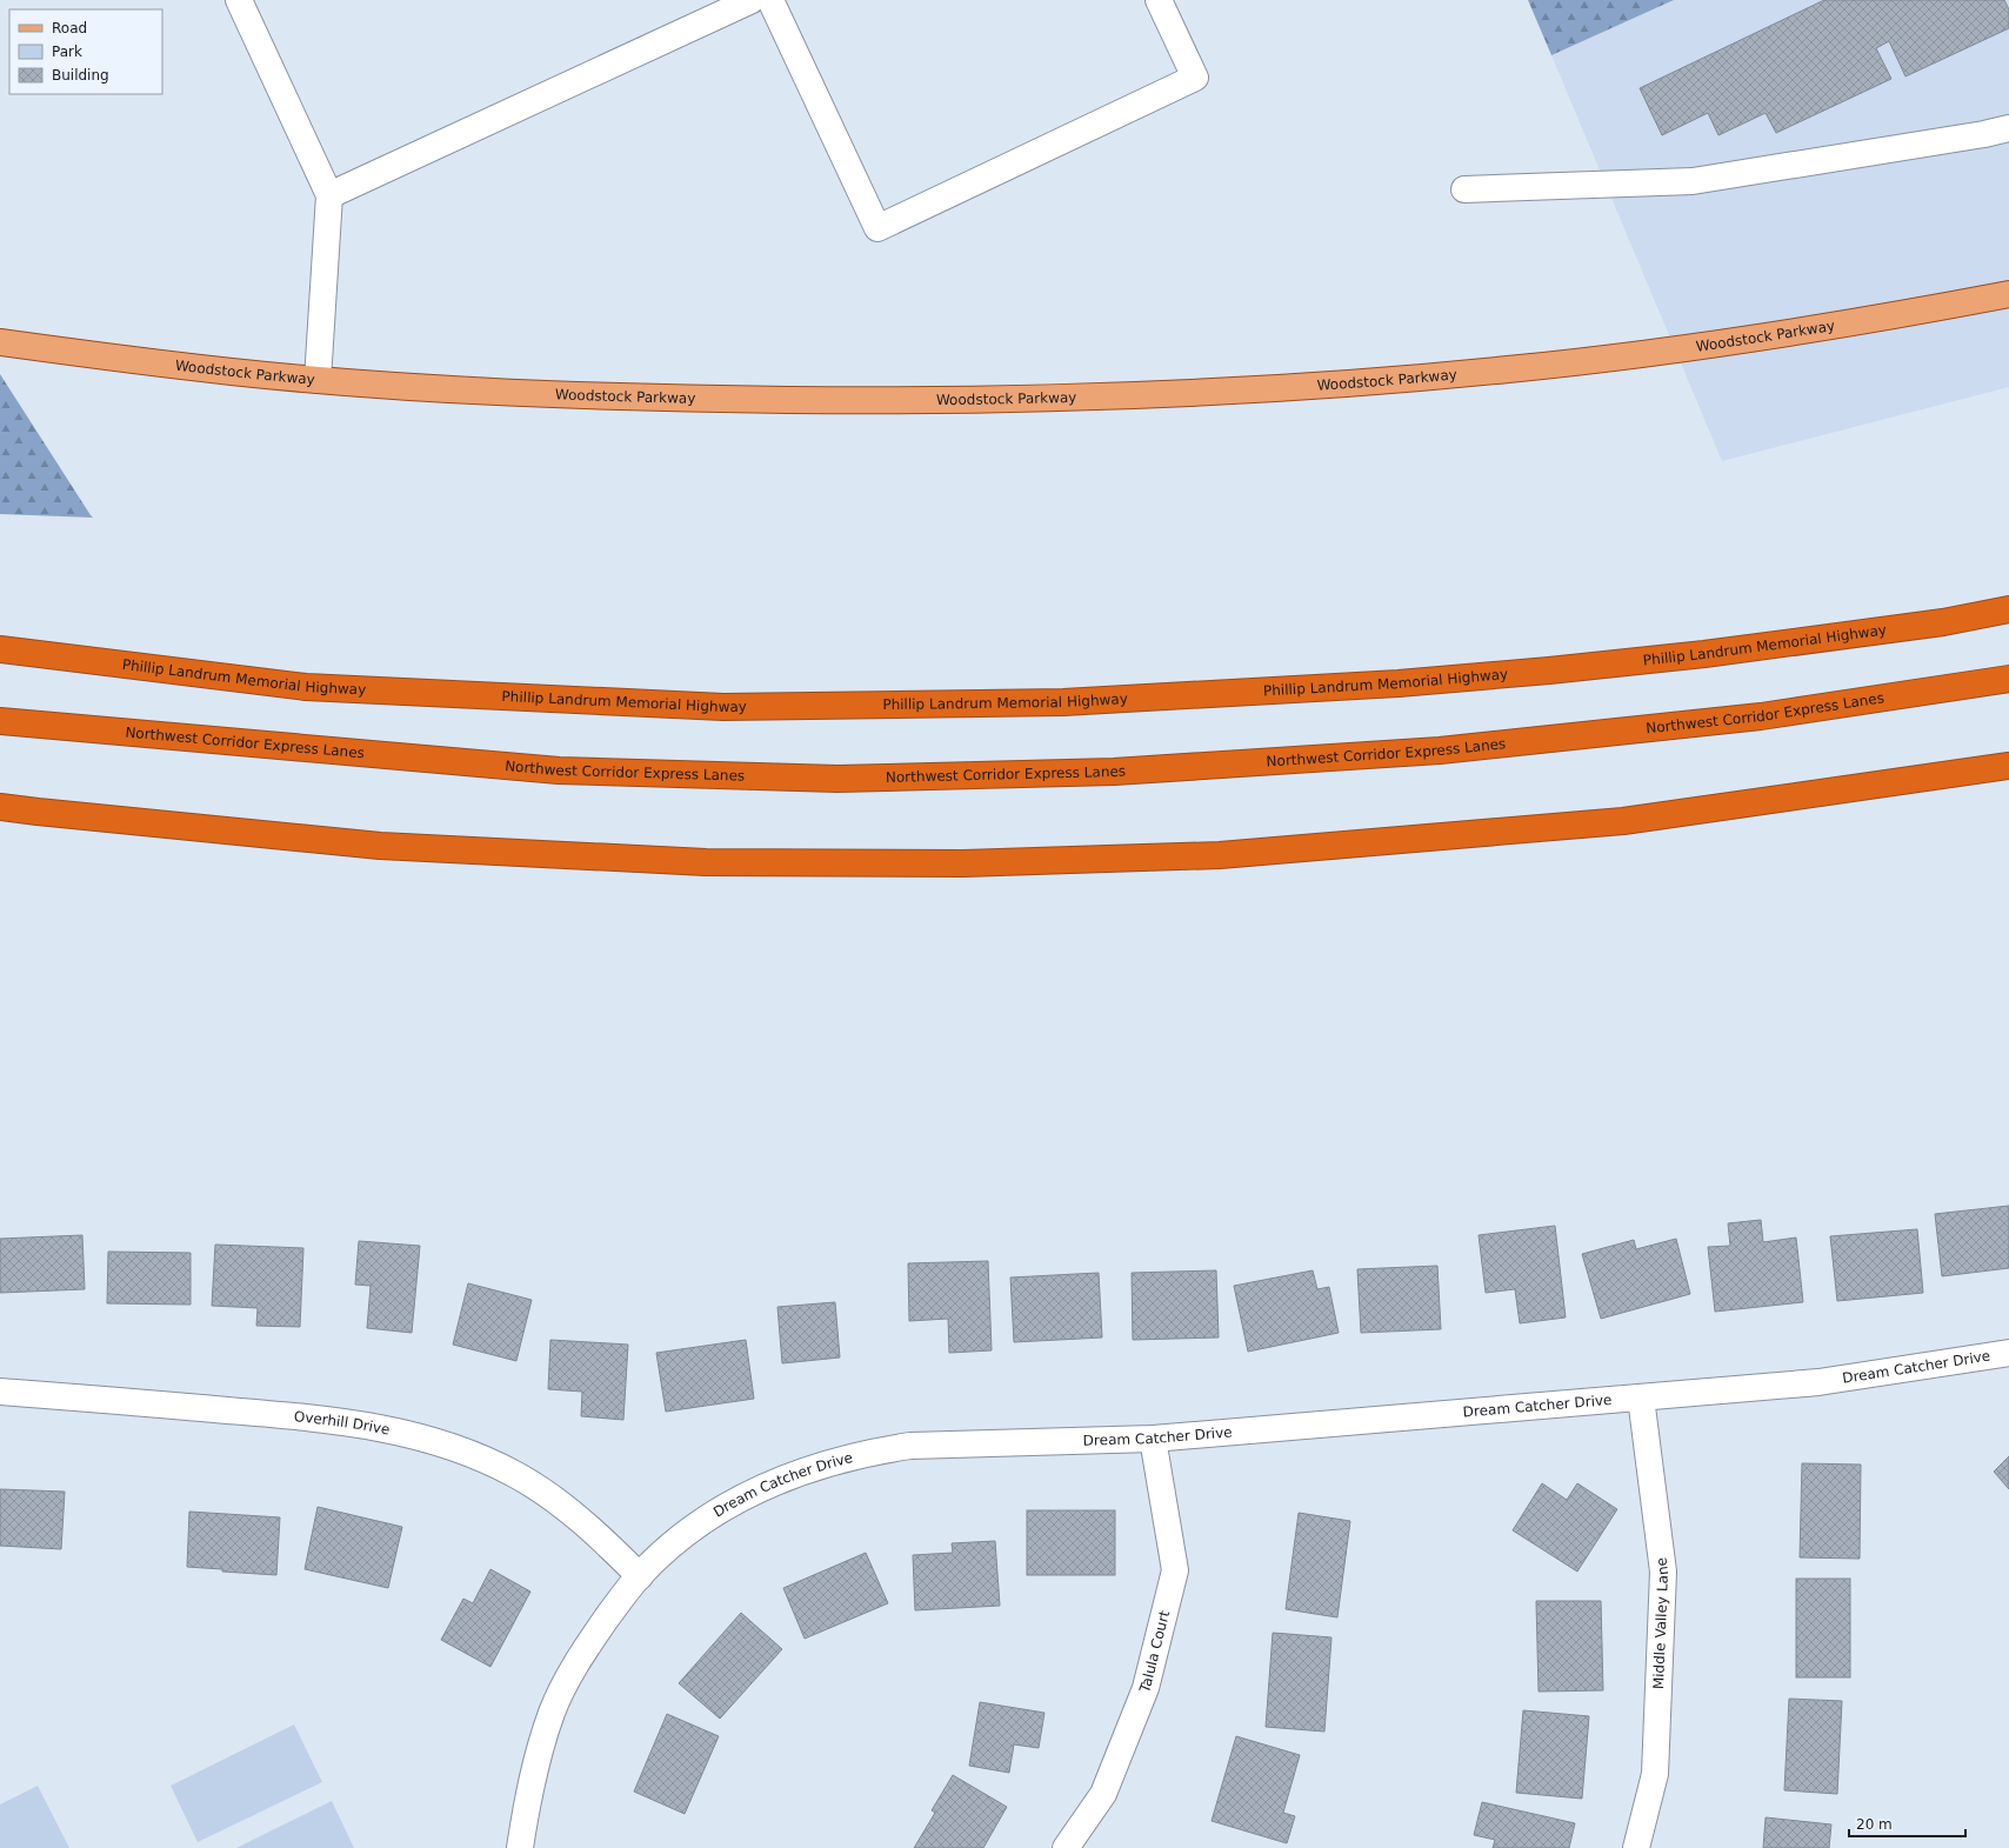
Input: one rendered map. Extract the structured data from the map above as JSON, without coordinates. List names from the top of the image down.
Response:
{
  "streets": {
    "highway": ["Phillip Landrum Memorial Highway", "Northwest Corridor Express Lanes"],
    "main road": ["Woodstock Parkway"],
    "street": [
      "Dream Catcher Drive",
      "Overhill Drive",
      "Middle Valley Lane",
      "Talula Court"
    ]
  },
  "crossings": [
    ["Dream Catcher Drive", "Overhill Drive"],
    ["Dream Catcher Drive", "Middle Valley Lane"],
    ["Dream Catcher Drive", "Talula Court"]
  ],
  "legend": ["Road", "Park", "Building"],
  "scale_bar": "20 m"
}
